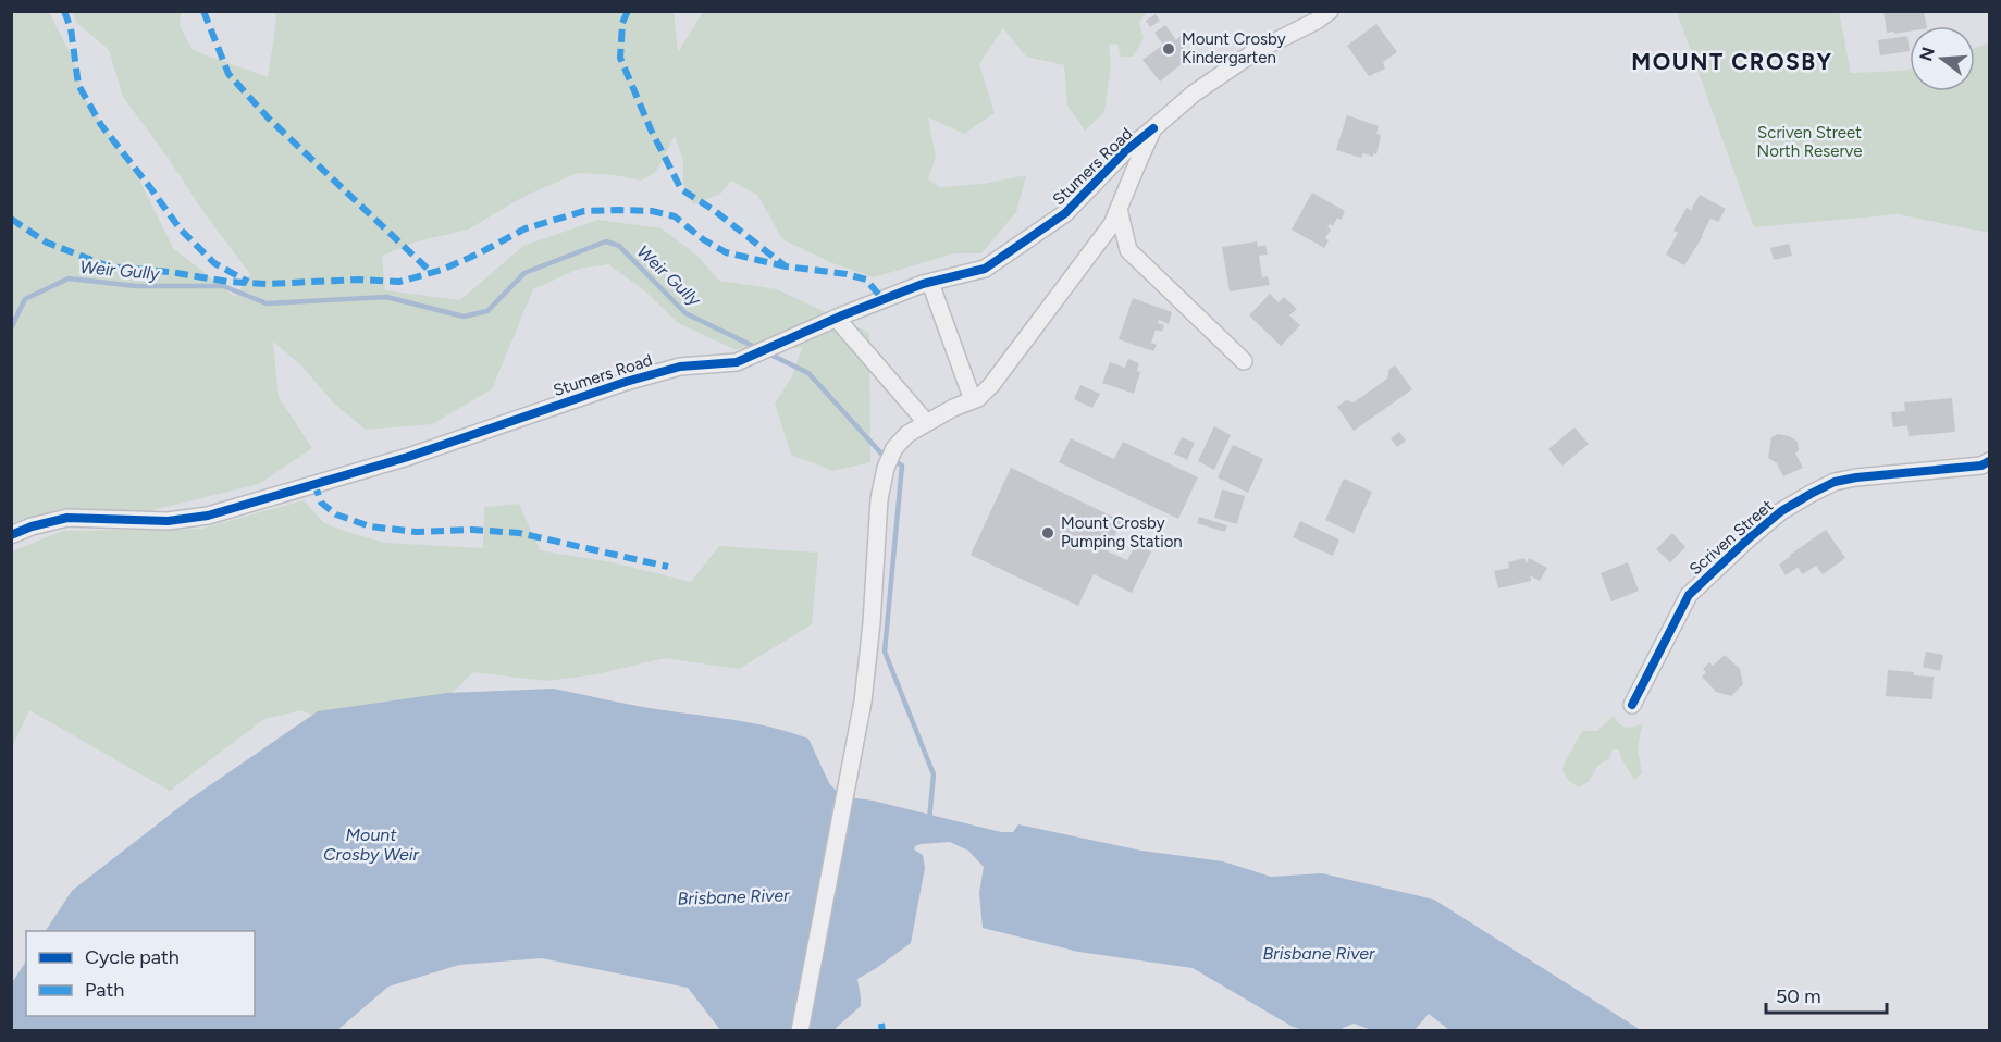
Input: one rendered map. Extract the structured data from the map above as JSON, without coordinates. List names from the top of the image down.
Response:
{
  "streets": {
    "street": ["Stumers Road", "Scriven Street"]
  },
  "districts": ["MOUNT CROSBY"],
  "water": ["Weir Gully", "Mount Crosby Weir", "Brisbane River"],
  "parks": ["Scriven Street North Reserve"],
  "places": ["Mount Crosby Kindergarten", "Mount Crosby Pumping Station"],
  "legend": ["Cycle path", "Path"],
  "scale_bar": "50 m",
  "north": "left"
}
